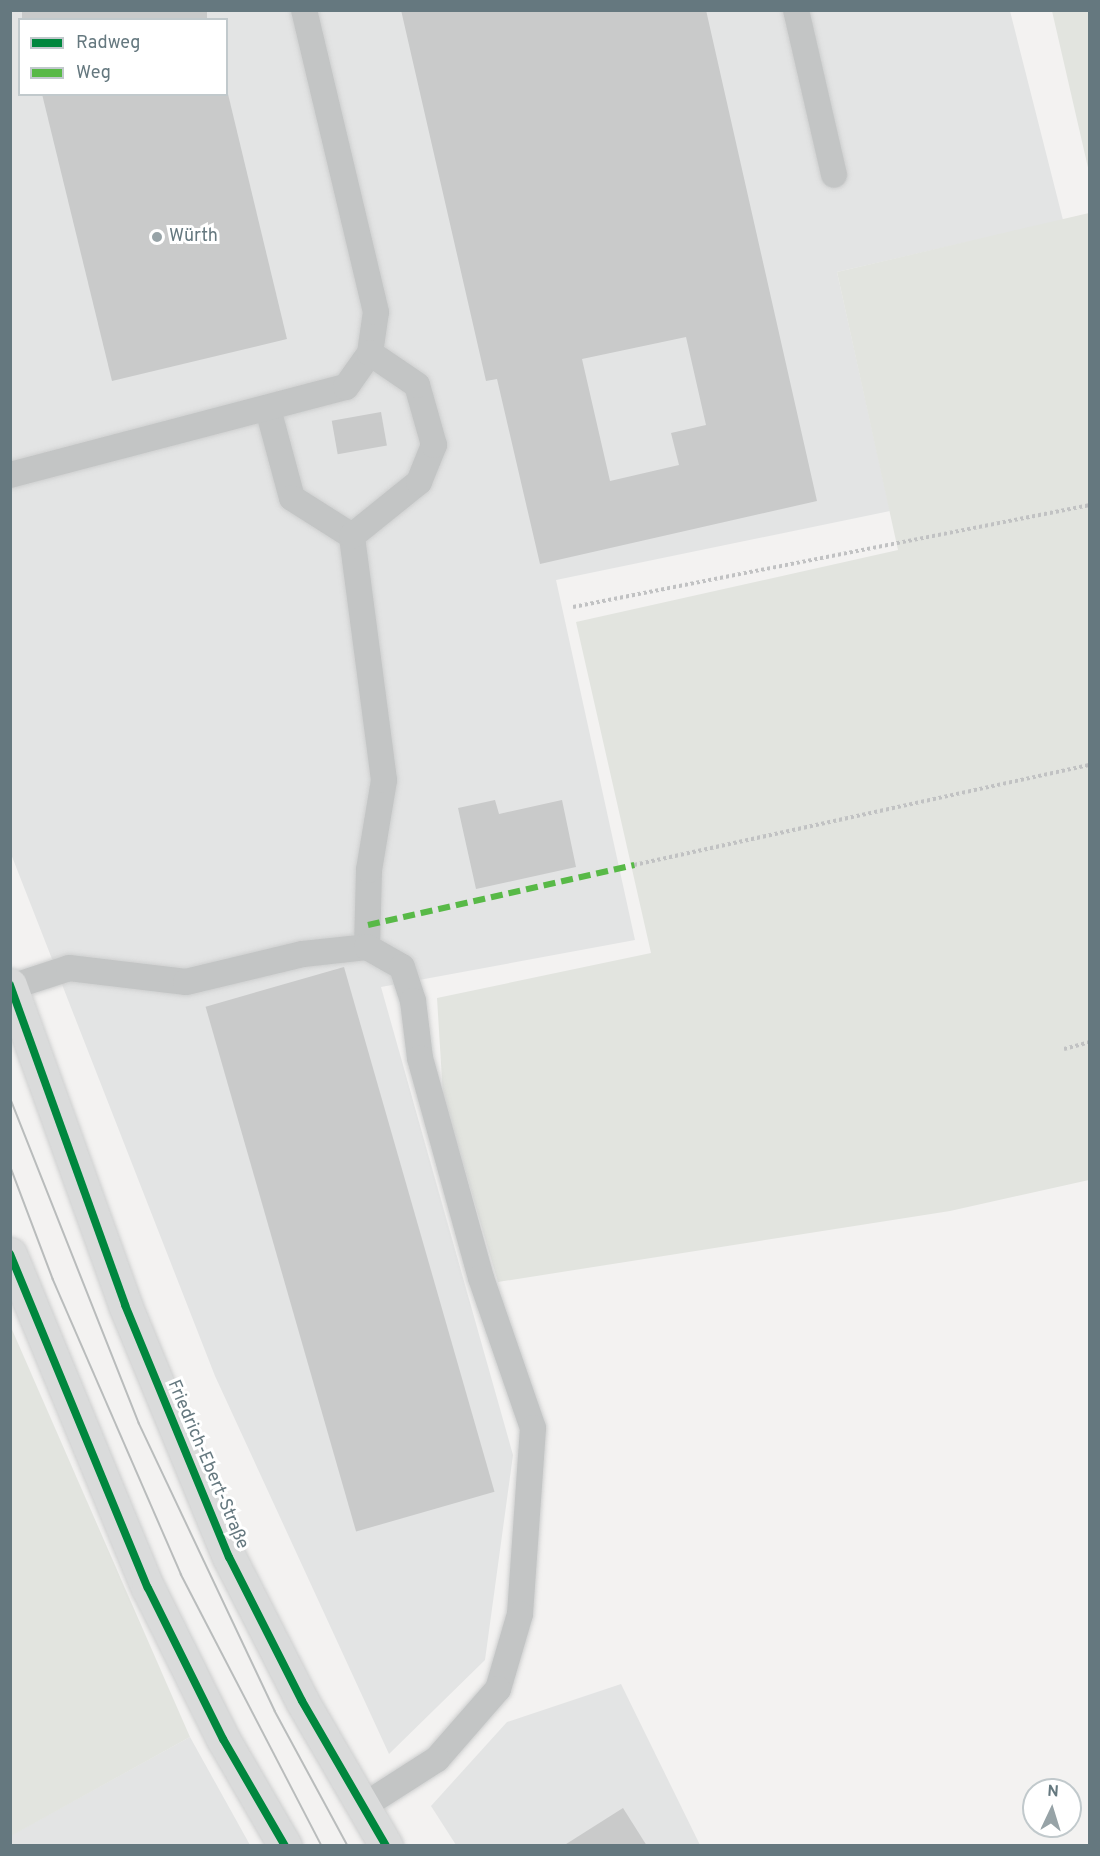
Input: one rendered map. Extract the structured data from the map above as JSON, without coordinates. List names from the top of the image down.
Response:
{
  "streets": {
    "main road": ["Friedrich-Ebert-Straße"]
  },
  "places": ["Würth"],
  "legend": ["Radweg", "Weg"],
  "north": "top"
}
